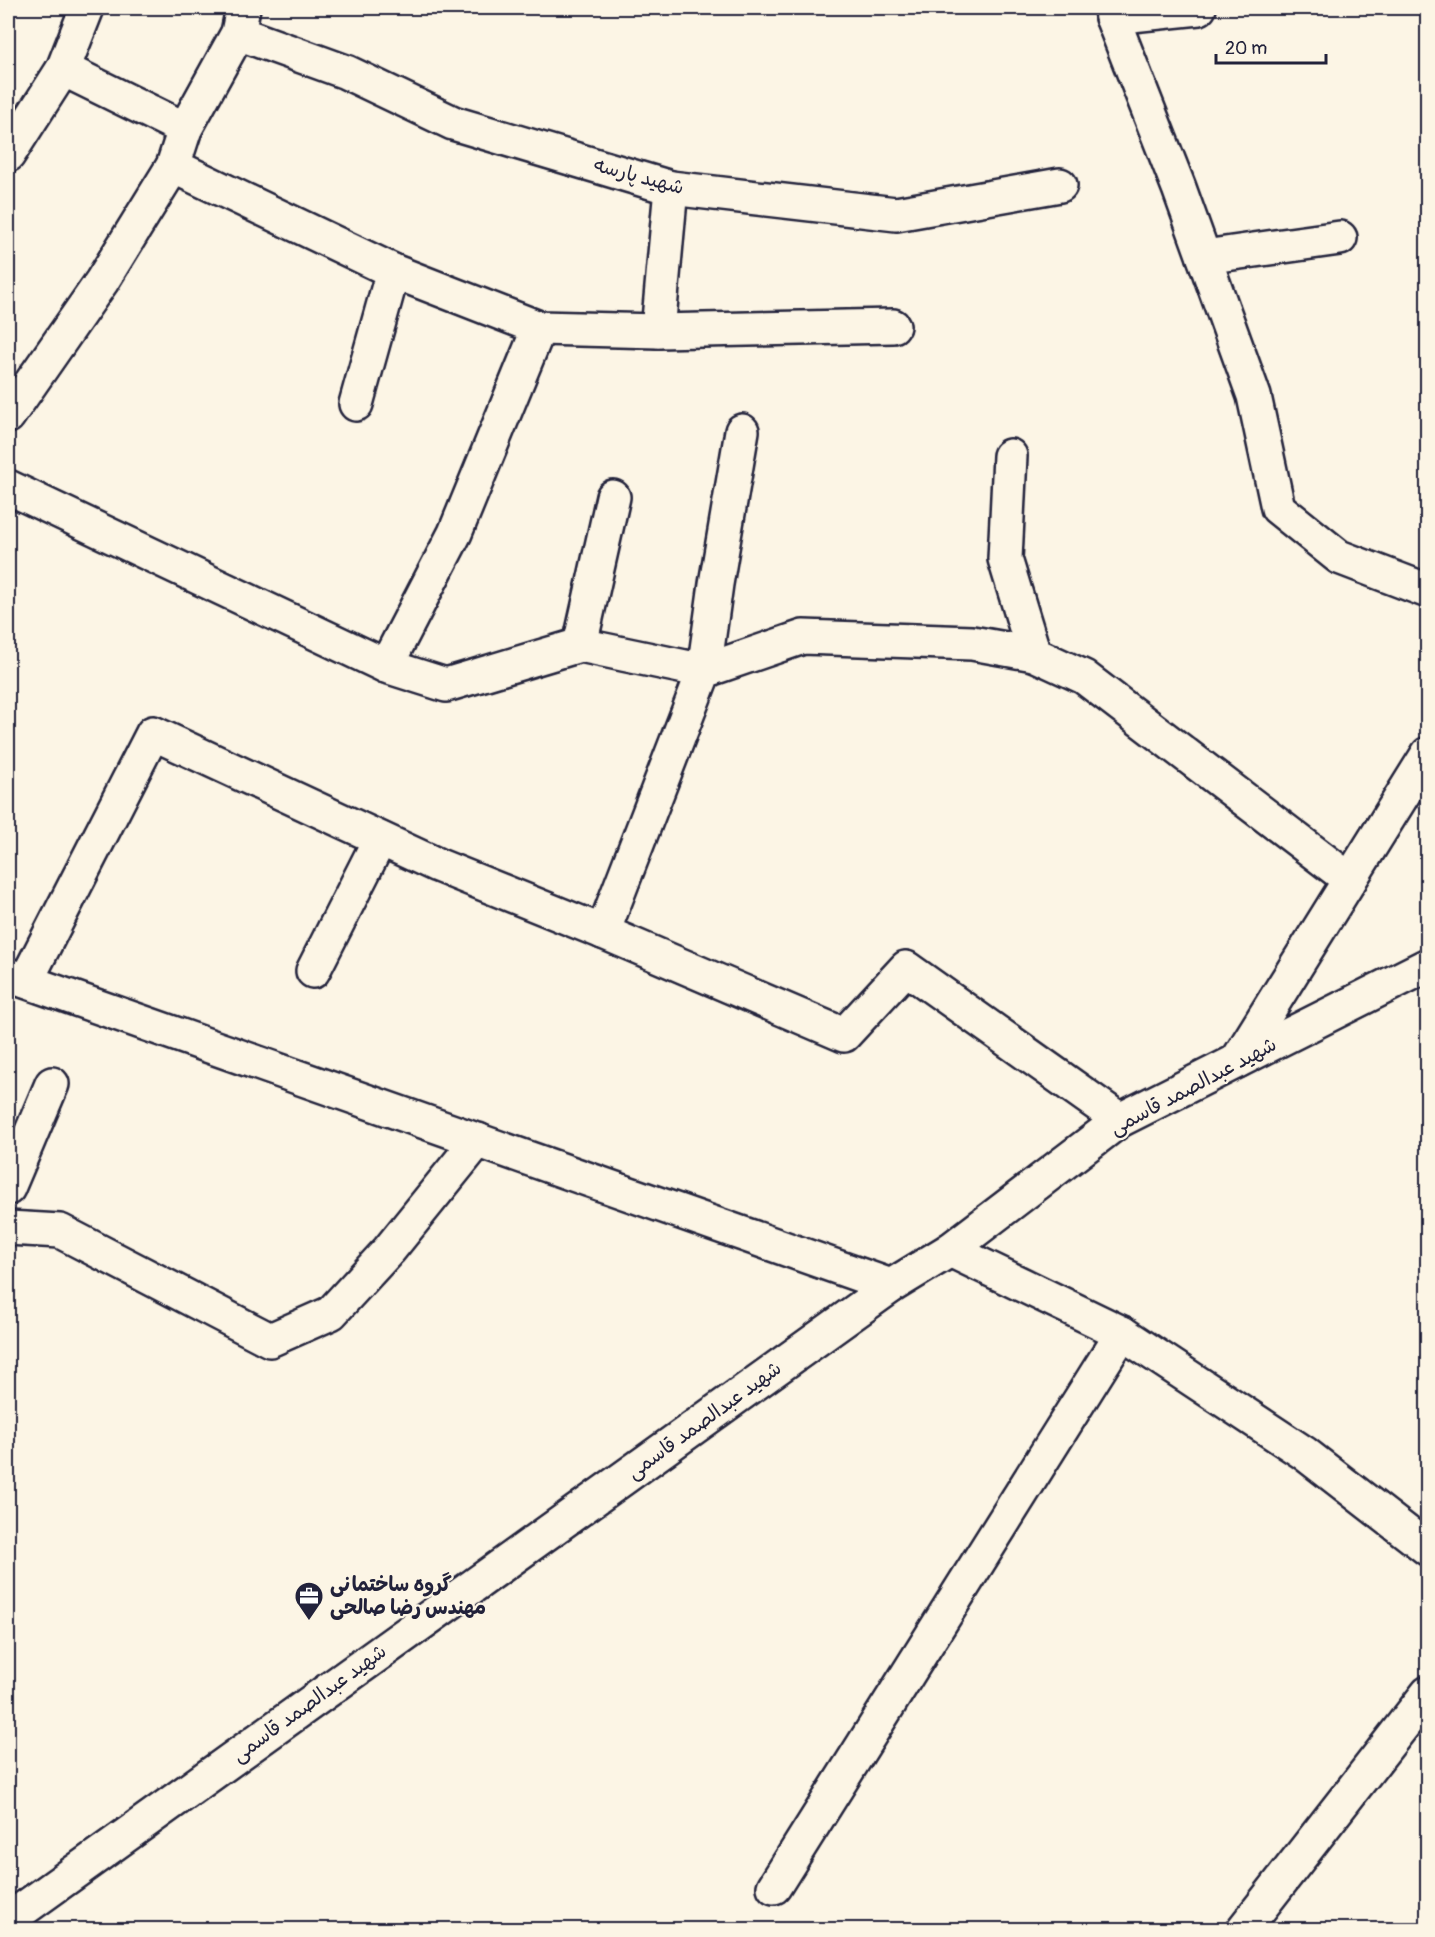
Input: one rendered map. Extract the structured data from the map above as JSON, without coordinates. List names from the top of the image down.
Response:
{
  "streets": {
    "street": ["شهید پارسه", "شهید عبدالصمد قاسمی"]
  },
  "places": {
    "office": ["گروه ساختمانی مهندس رضا صالحی"]
  },
  "scale_bar": "20 m"
}
